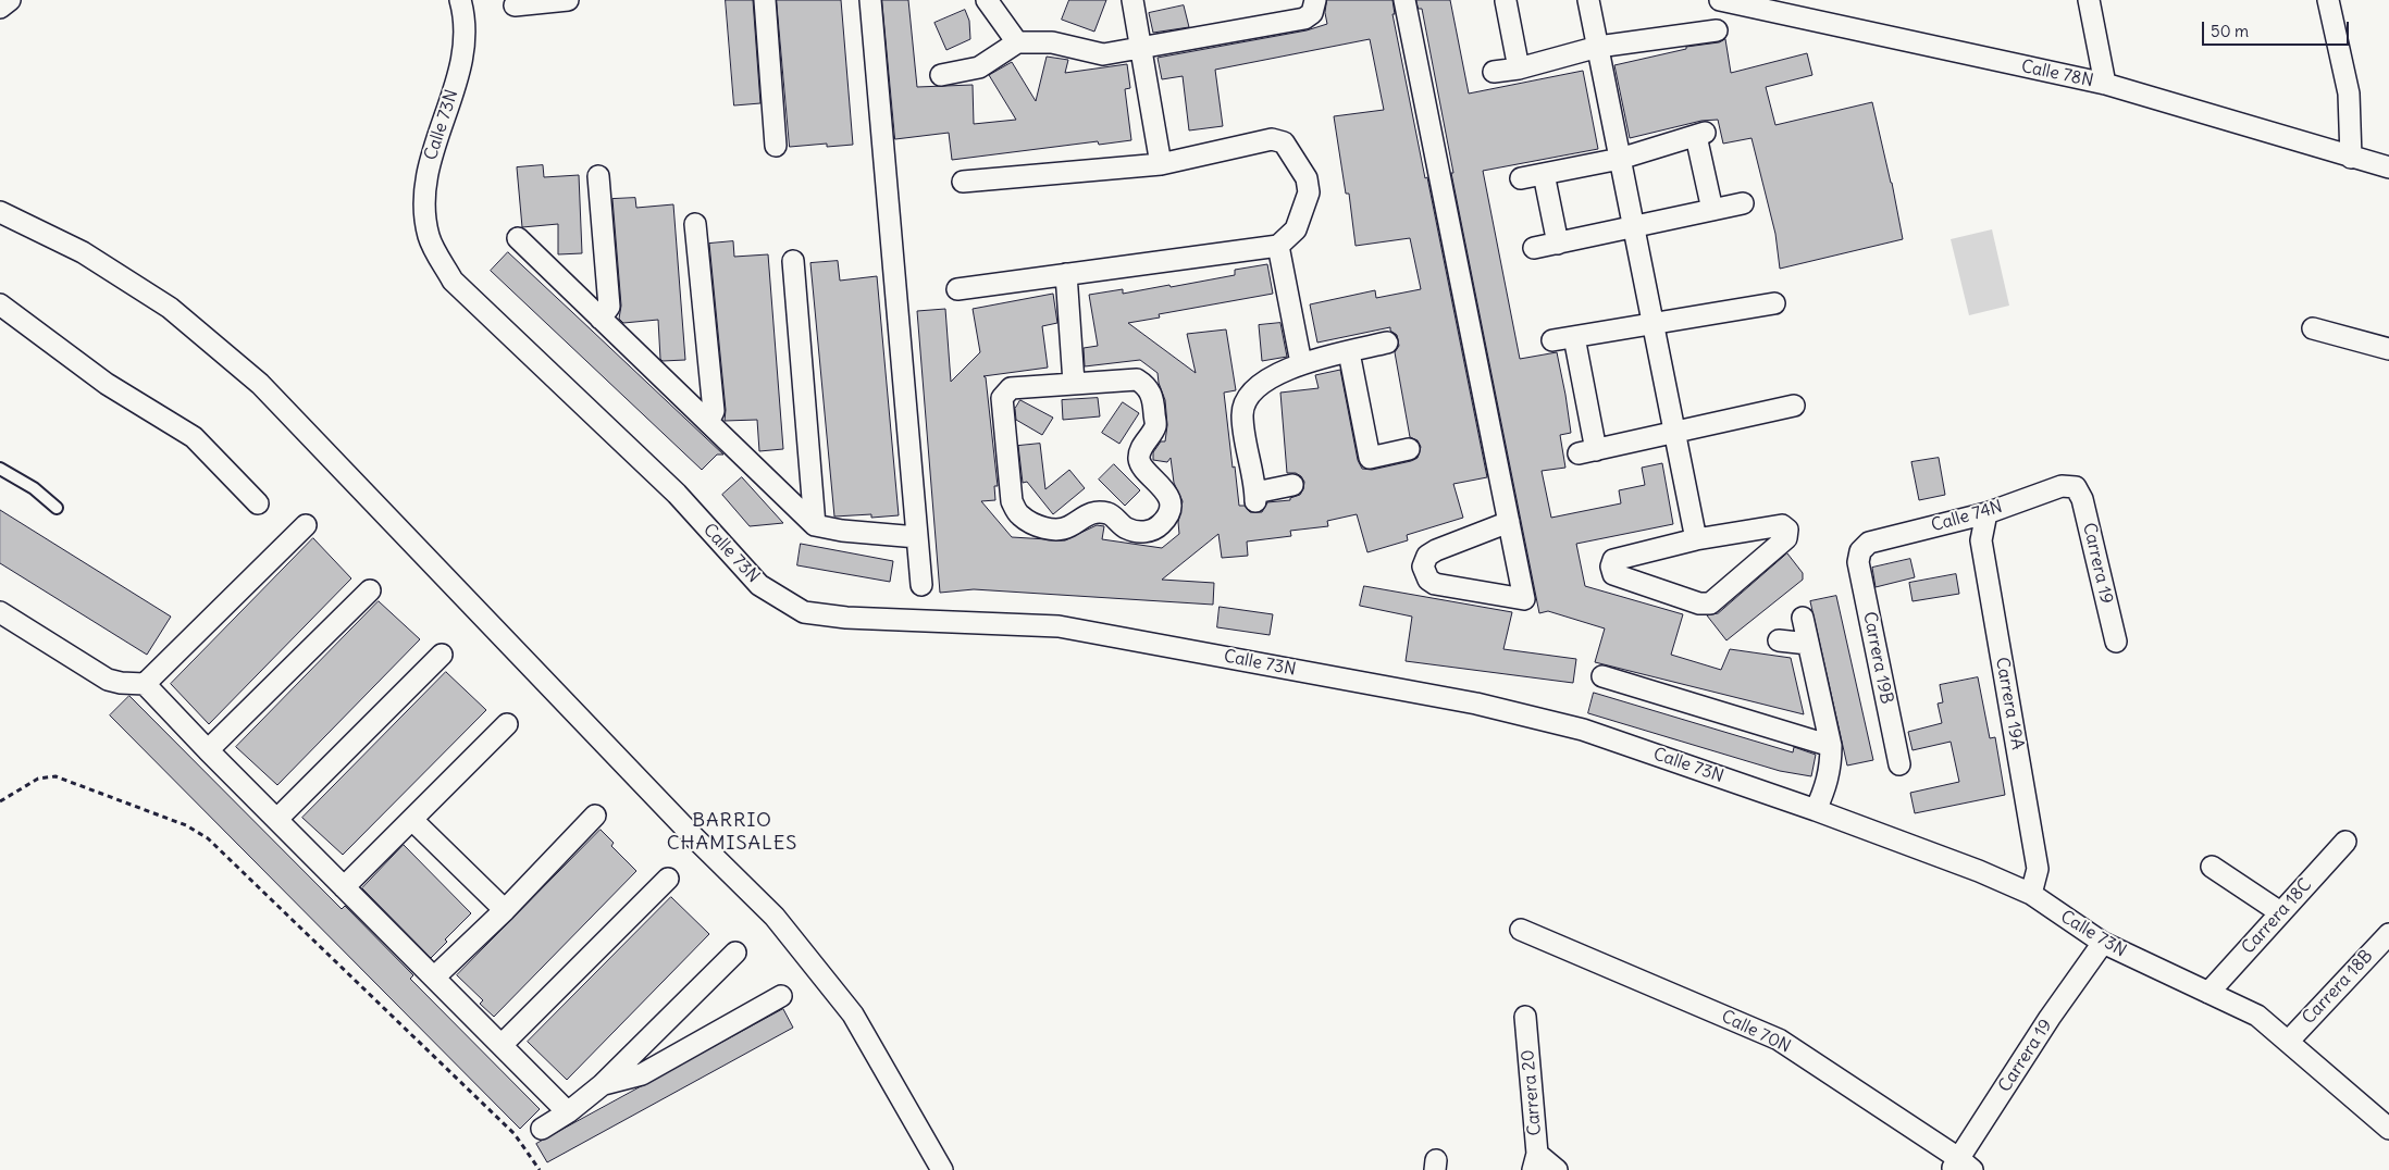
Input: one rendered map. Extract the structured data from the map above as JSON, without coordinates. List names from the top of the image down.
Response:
{
  "streets": {
    "street": [
      "Calle 78N",
      "Calle 73N",
      "Calle 74N",
      "Carrera 19",
      "Carrera 19B",
      "Carrera 19A",
      "Carrera 18C",
      "Carrera 18B",
      "Calle 70N",
      "Carrera 20"
    ]
  },
  "crossings": [
    ["Calle 73N", "Carrera 19"],
    ["Calle 73N", "Carrera 19A"],
    ["Calle 73N", "Carrera 18C"],
    ["Calle 73N", "Carrera 18B"],
    ["Calle 74N", "Carrera 19"],
    ["Calle 74N", "Carrera 19B"],
    ["Calle 74N", "Carrera 19A"],
    ["Carrera 19", "Calle 70N"]
  ],
  "districts": ["BARRIO CHAMISALES"],
  "scale_bar": "50 m"
}
